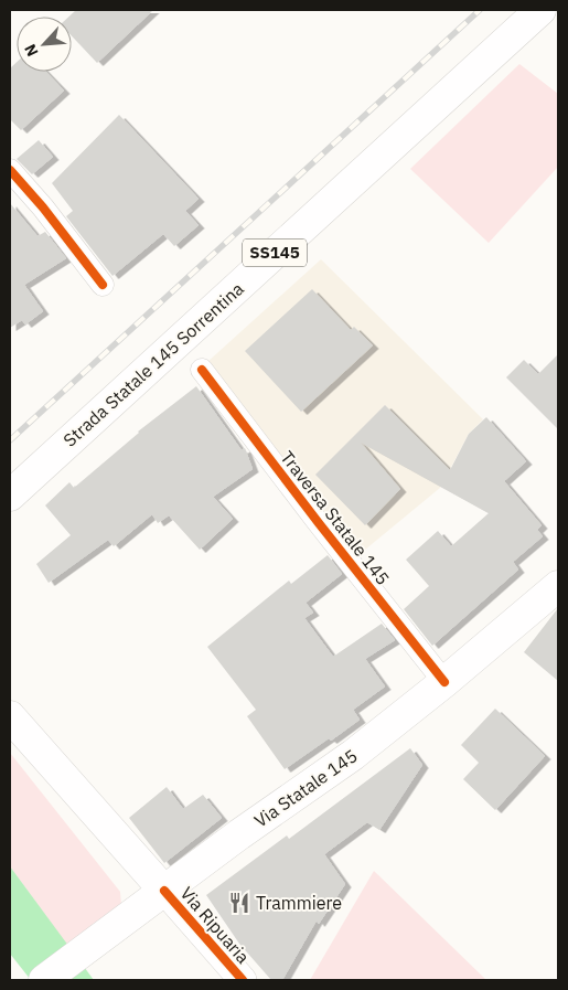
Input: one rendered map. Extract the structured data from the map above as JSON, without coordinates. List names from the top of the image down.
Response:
{
  "streets": {
    "main road": ["SS145", "Strada Statale 145 Sorrentina", "Via Statale 145"],
    "street": ["Traversa Statale 145", "Via Ripuaria"]
  },
  "crossings": [
    ["Traversa Statale 145", "Via Statale 145"],
    ["Via Statale 145", "Via Ripuaria"]
  ],
  "places": {
    "restaurant": ["Trammiere"]
  },
  "north": "bottom left"
}
